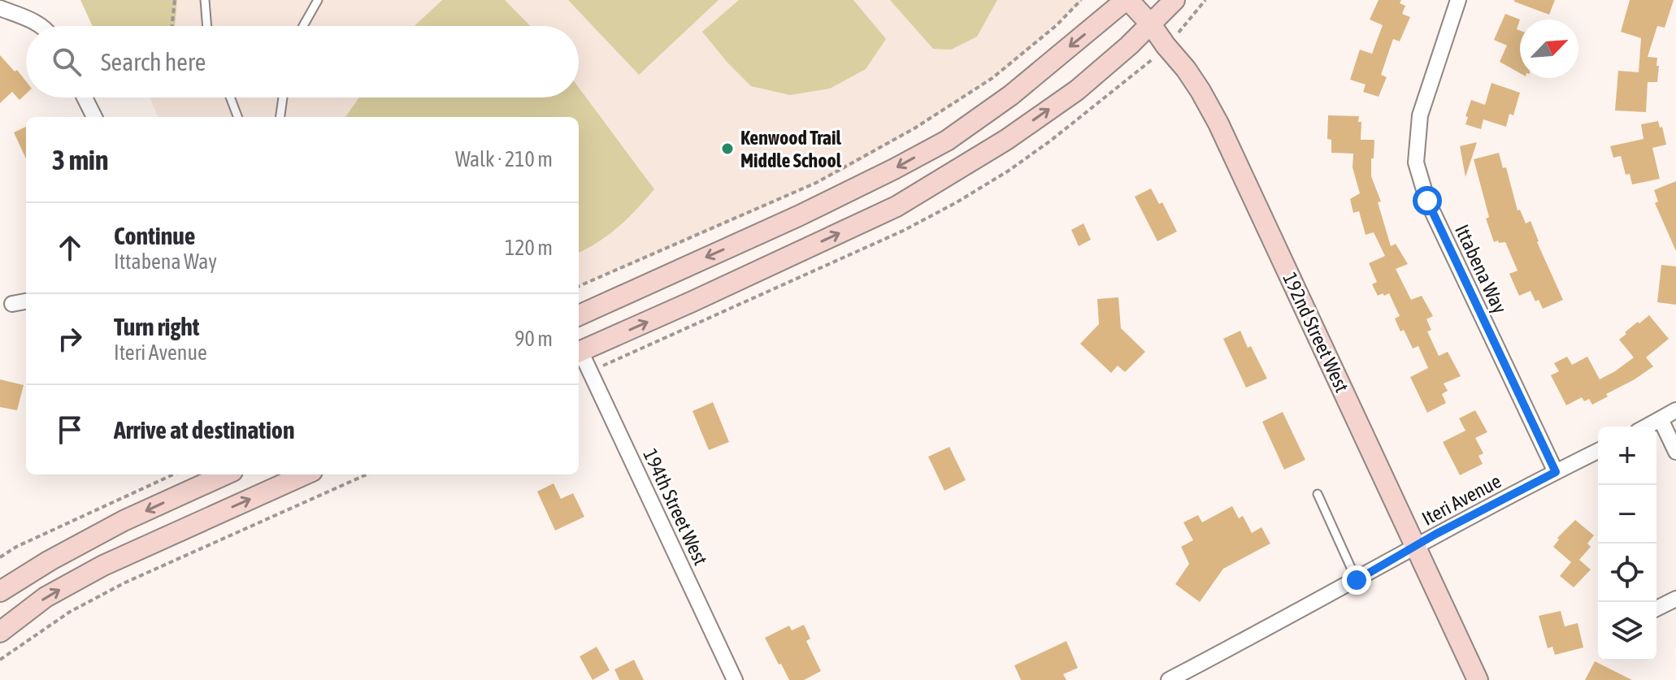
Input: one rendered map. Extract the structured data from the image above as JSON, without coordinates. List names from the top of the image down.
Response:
{
  "streets": {
    "main road": ["192nd Street West"],
    "street": ["Ittabena Way", "Iteri Avenue", "194th Street West"]
  },
  "crossings": [
    ["Ittabena Way", "Iteri Avenue"],
    ["192nd Street West", "Iteri Avenue"]
  ],
  "places": ["Kenwood Trail Middle School"],
  "north": "top right",
  "page": {
    "search": "Search here",
    "heading": ["3 min", "Walk · 210 m"],
    "list": [
      ["Continue", "Ittabena Way", "120 m"],
      ["Turn right", "Iteri Avenue", "90 m"],
      "Arrive at destination"
    ],
    "map_buttons": ["+", "−"]
  }
}
